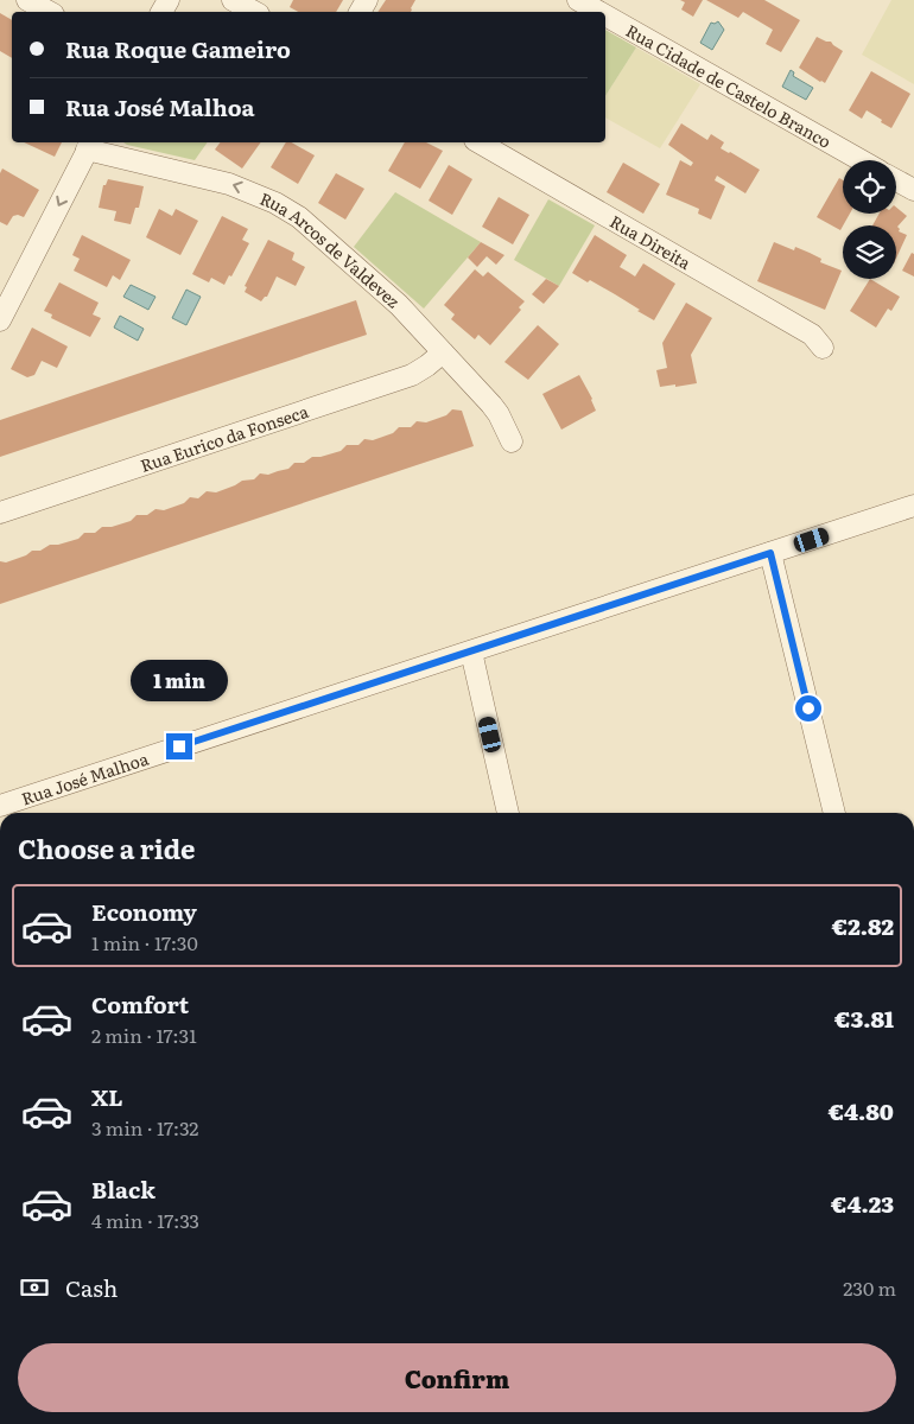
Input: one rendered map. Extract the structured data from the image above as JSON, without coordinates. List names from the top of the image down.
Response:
{
  "streets": {
    "street": [
      "Rua Cidade de Castelo Branco",
      "Rua Direita",
      "Rua Arcos de Valdevez",
      "Rua Eurico da Fonseca",
      "Rua José Malhoa"
    ]
  },
  "crossings": [
    ["Rua Arcos de Valdevez", "Rua Eurico da Fonseca"]
  ],
  "one_way": ["Rua Arcos de Valdevez"],
  "page": {
    "banner": ["Rua Roque Gameiro", "Rua José Malhoa"],
    "bubble": "1 min",
    "heading": "Choose a ride",
    "list": [
      {
        "name": "Economy",
        "note": "1 min · 17:30",
        "value": "€2.82"
      },
      {
        "name": "Comfort",
        "note": "2 min · 17:31",
        "value": "€3.81"
      },
      {
        "name": "XL",
        "note": "3 min · 17:32",
        "value": "€4.80"
      },
      {
        "name": "Black",
        "note": "4 min · 17:33",
        "value": "€4.23"
      }
    ],
    "pay": ["Cash", "230 m"],
    "buttons": "Confirm"
  }
}
